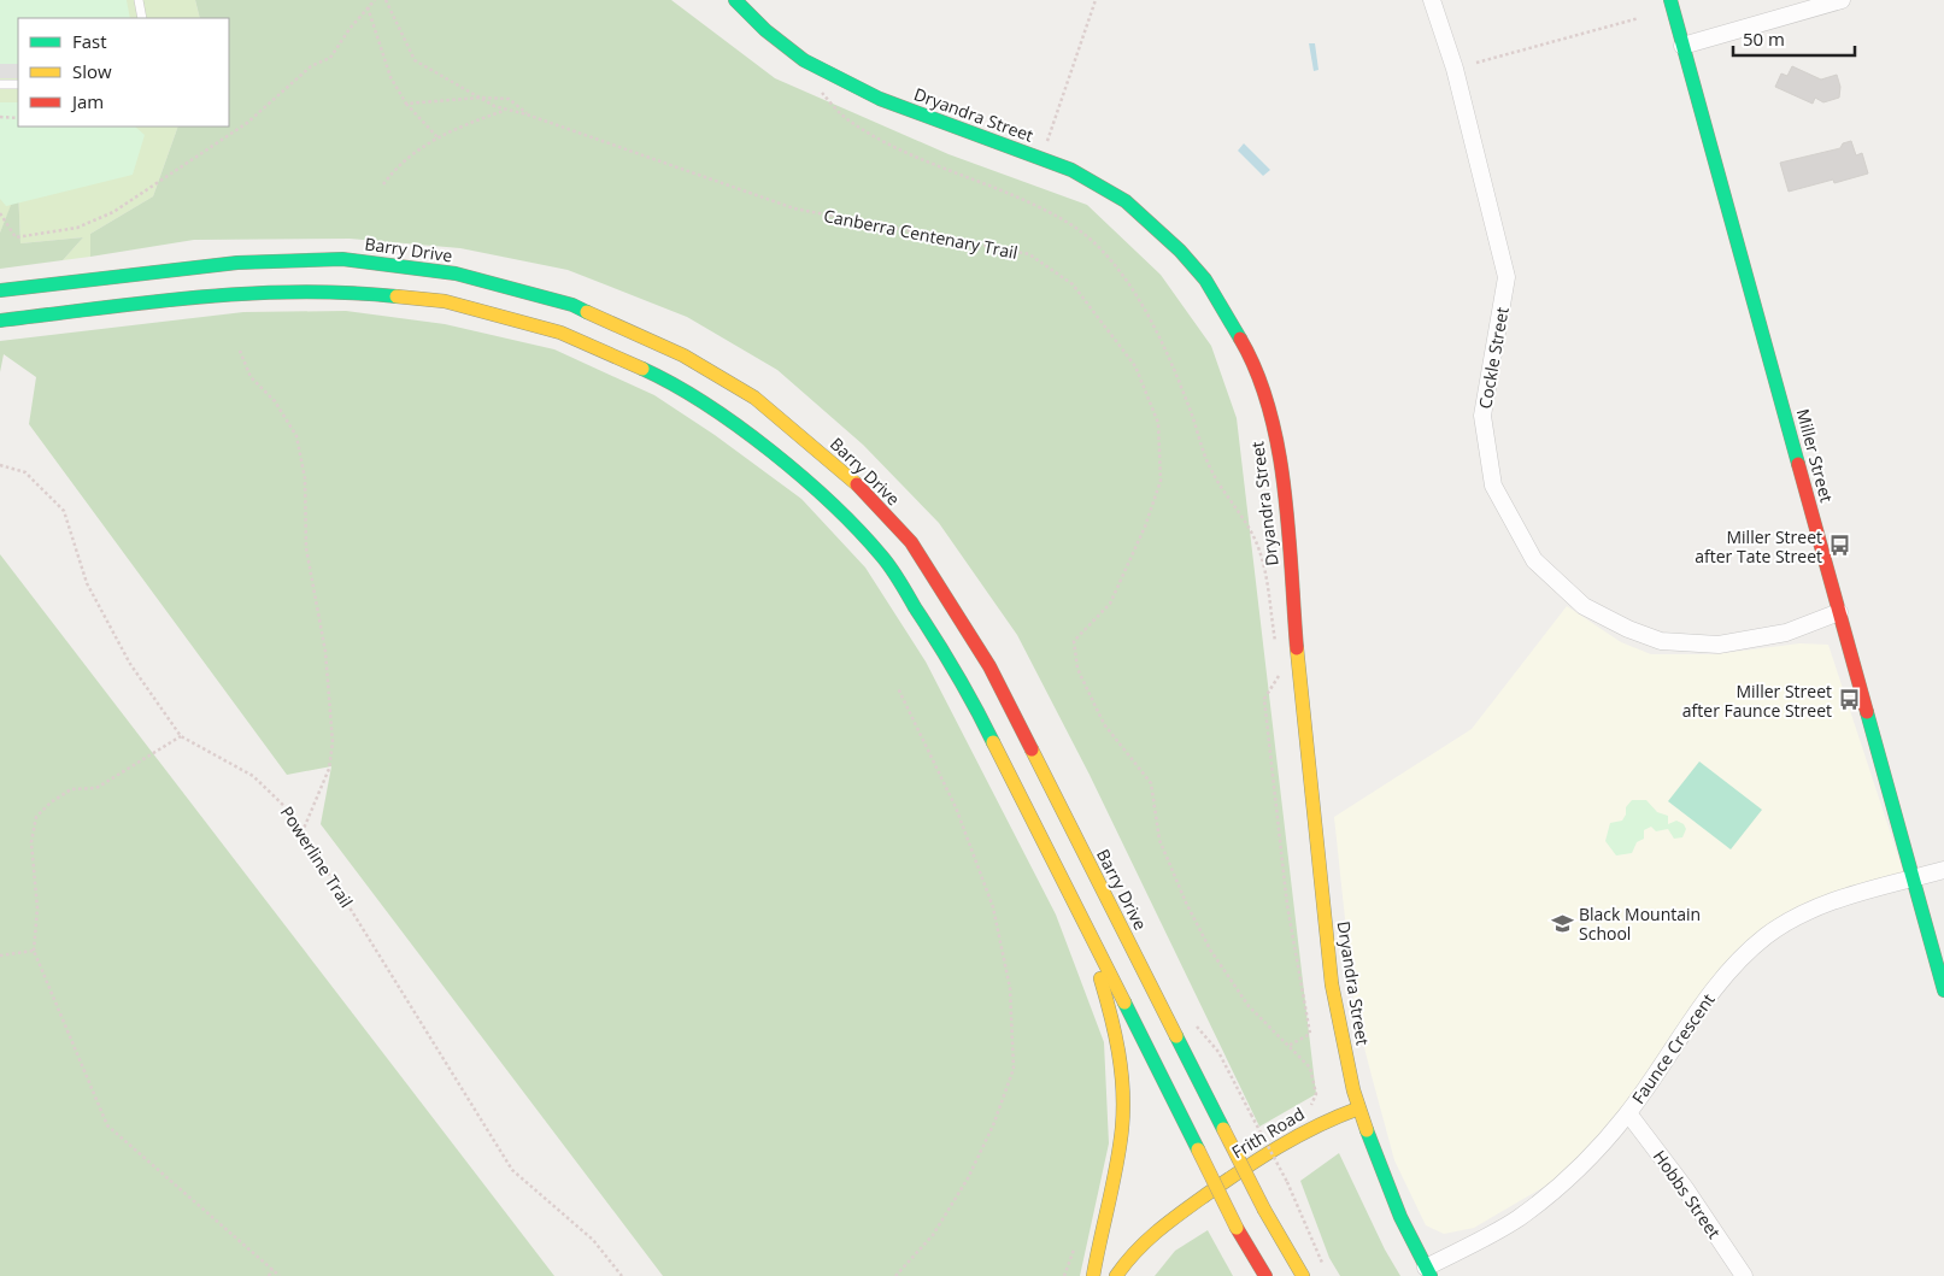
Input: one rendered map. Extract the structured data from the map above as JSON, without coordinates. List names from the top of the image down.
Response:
{
  "streets": {
    "main road": [
      "Dryandra Street",
      "Barry Drive",
      "Miller Street",
      "Frith Road"
    ],
    "street": ["Cockle Street", "Faunce Crescent", "Hobbs Street"],
    "path": ["Canberra Centenary Trail", "Powerline Trail"]
  },
  "crossings": [
    ["Dryandra Street", "Faunce Crescent"],
    ["Dryandra Street", "Frith Road"],
    ["Cockle Street", "Miller Street"],
    ["Miller Street", "Faunce Crescent"],
    ["Faunce Crescent", "Hobbs Street"]
  ],
  "places": {
    "bus stop": ["Miller Street after Tate Street", "Miller Street after Faunce Street"],
    "school or university": ["Black Mountain School"]
  },
  "legend": ["Fast", "Slow", "Jam"],
  "scale_bar": "50 m"
}
